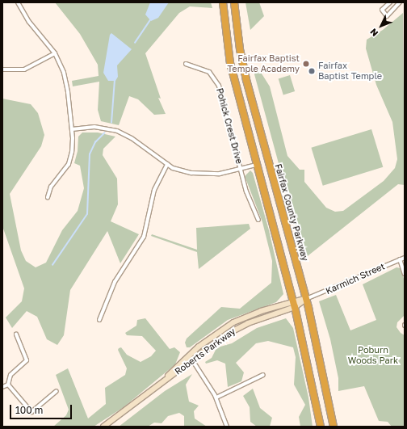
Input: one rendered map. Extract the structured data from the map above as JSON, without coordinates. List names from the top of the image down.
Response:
{
  "streets": {
    "highway": ["Fairfax County Parkway"],
    "main road": ["Roberts Parkway"],
    "street": ["Pohick Crest Drive", "Karmich Street"]
  },
  "crossings": [
    ["Fairfax County Parkway", "Karmich Street"],
    ["Fairfax County Parkway", "Roberts Parkway"],
    ["Karmich Street", "Roberts Parkway"]
  ],
  "parks": ["Poburn Woods Park"],
  "places": ["Fairfax Baptist Temple Academy", "Fairfax Baptist Temple"],
  "scale_bar": "100 m",
  "north": "bottom left"
}
